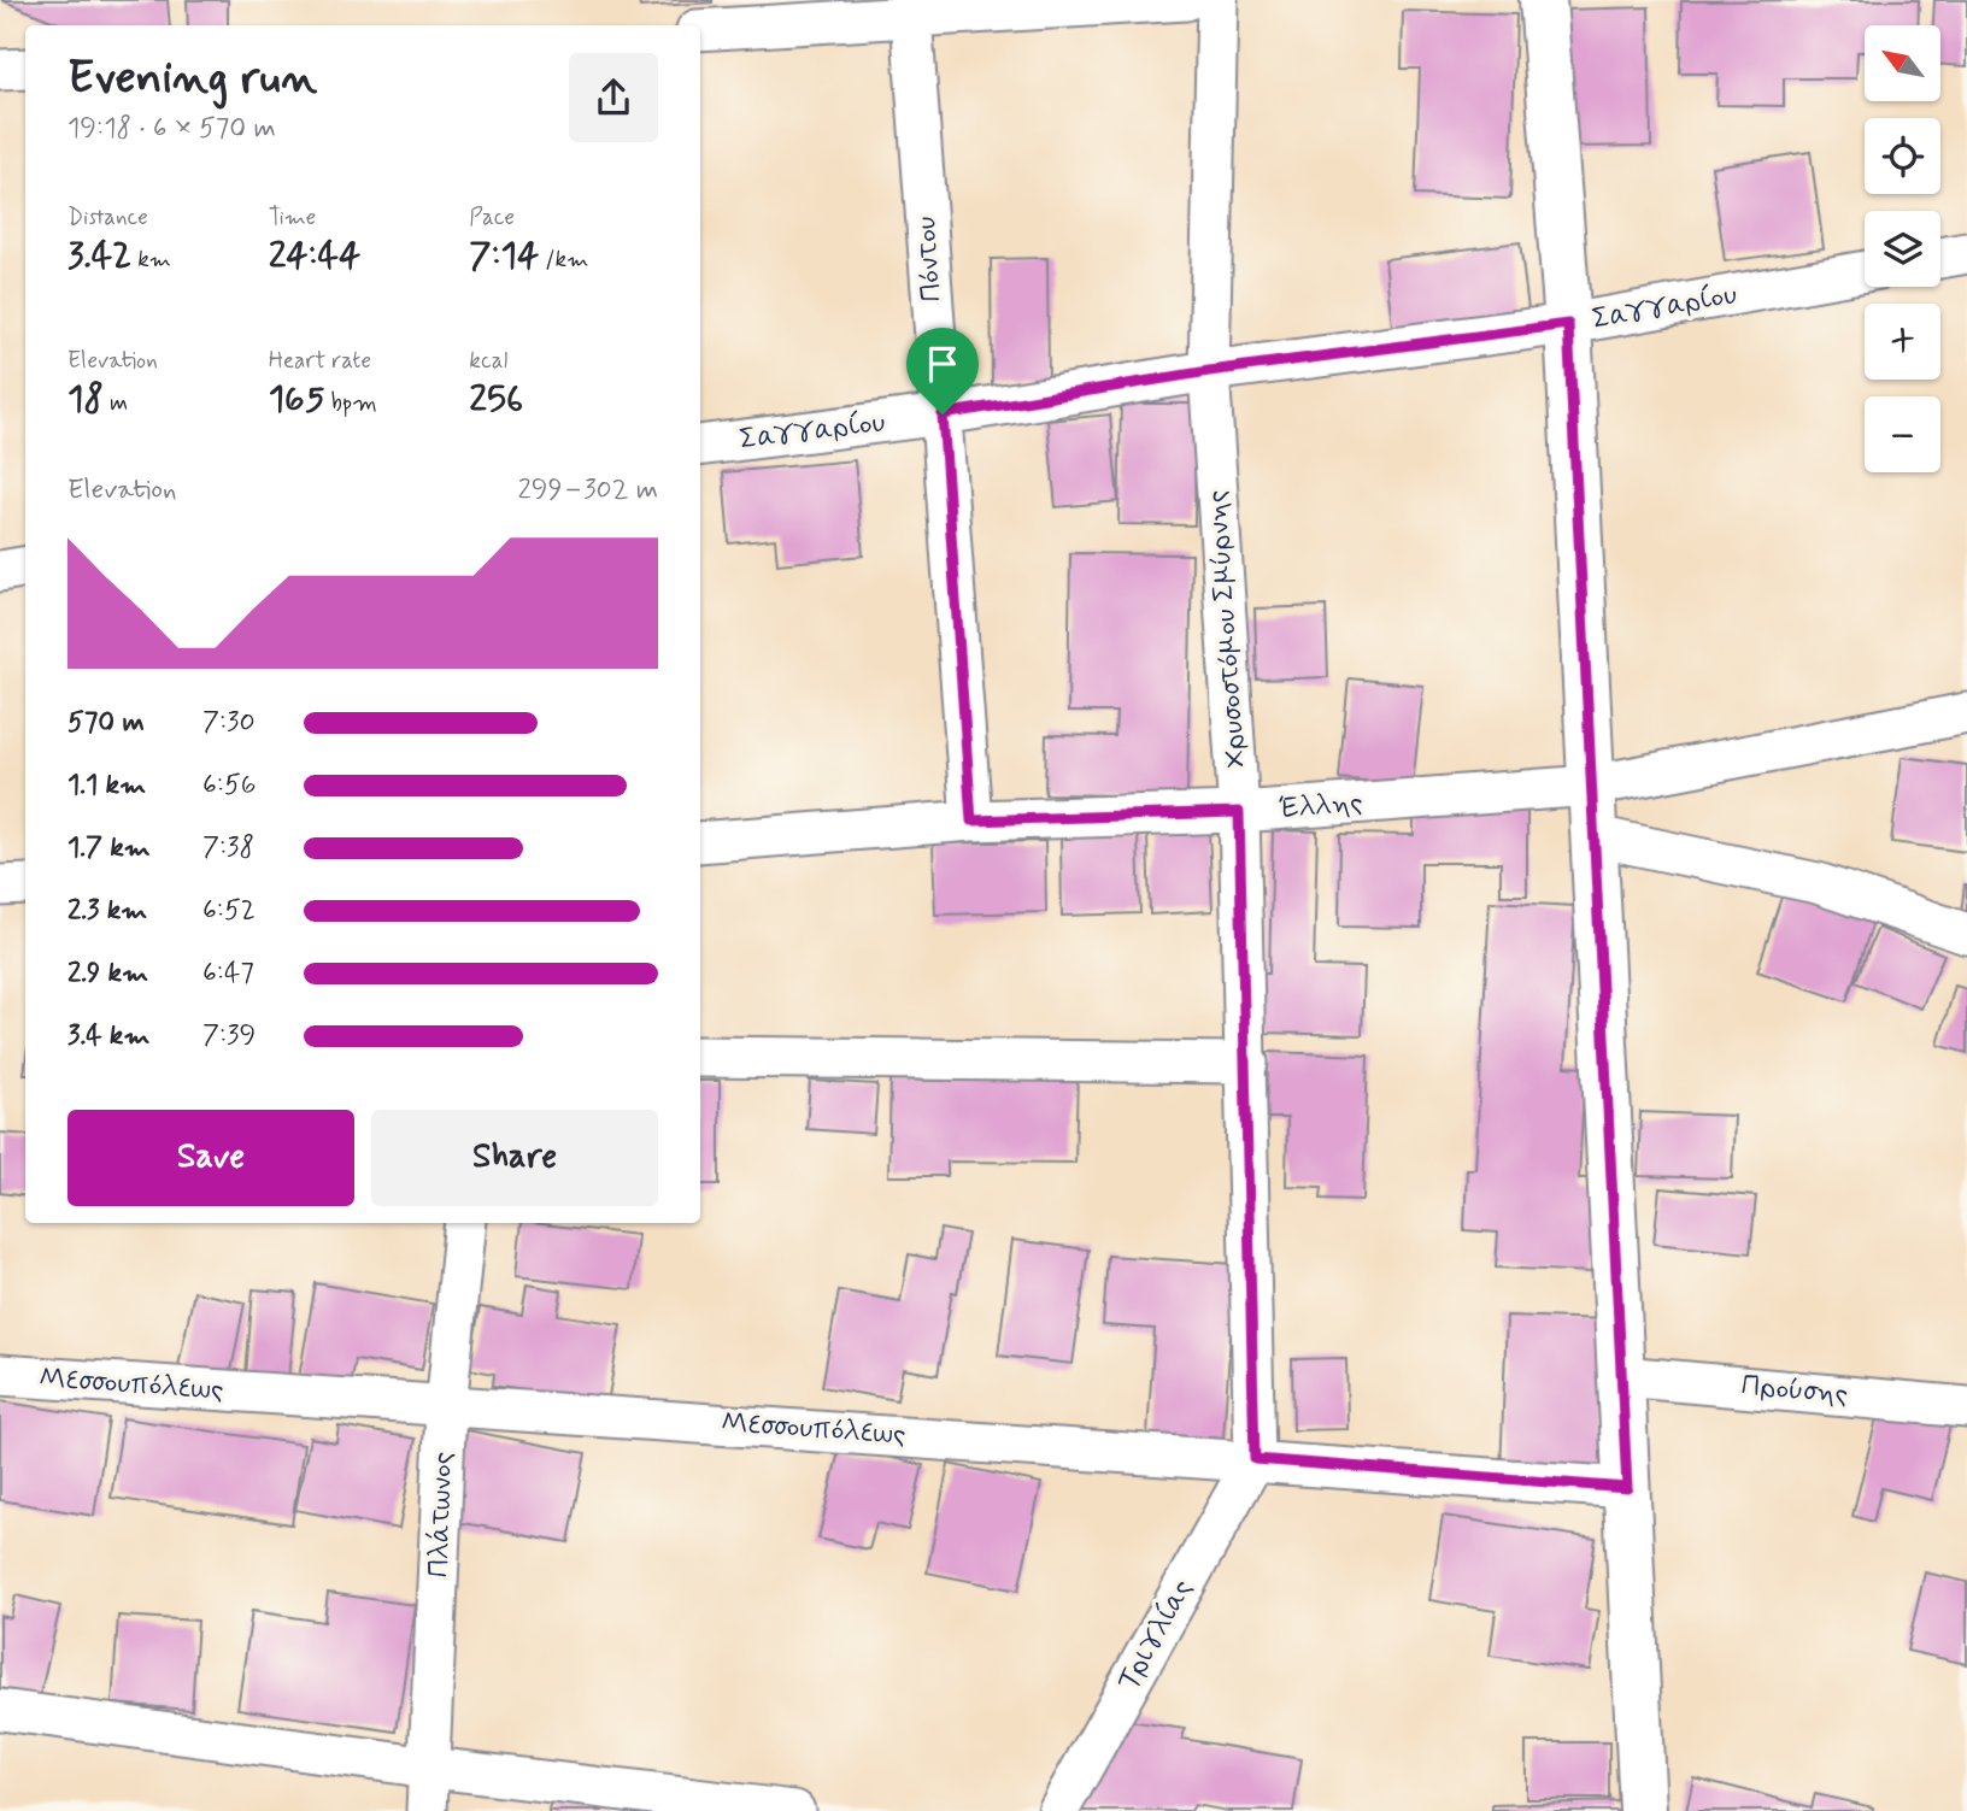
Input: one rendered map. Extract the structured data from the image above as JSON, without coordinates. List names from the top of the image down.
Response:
{
  "streets": {
    "street": [
      "Πόντου",
      "Σαγγαρίου",
      "Χρυσοστόμου Σμύρνης",
      "Έλλης",
      "Μεσσουπόλεως",
      "Προύσης",
      "Πλάτωνος",
      "Τριγλίας"
    ]
  },
  "crossings": [
    ["Πόντου", "Σαγγαρίου"],
    ["Πόντου", "Έλλης"],
    ["Σαγγαρίου", "Χρυσοστόμου Σμύρνης"],
    ["Χρυσοστόμου Σμύρνης", "Έλλης"],
    ["Χρυσοστόμου Σμύρνης", "Μεσσουπόλεως"],
    ["Χρυσοστόμου Σμύρνης", "Τριγλίας"],
    ["Μεσσουπόλεως", "Πλάτωνος"],
    ["Μεσσουπόλεως", "Τριγλίας"]
  ],
  "north": "top left",
  "page": {
    "map_buttons": ["+", "−"],
    "heading": ["Evening run", "19:18 · 6 × 570 m"],
    "stats": [
      ["Distance", "3.42 km"],
      ["Time", "24:44"],
      ["Pace", "7:14 /km"],
      ["Elevation", "18 m"],
      ["Heart rate", "165 bpm"],
      ["kcal", "256"]
    ],
    "chart": ["Elevation", "299–302 m"],
    "list": [
      {
        "name": "570 m",
        "note": "7:30"
      },
      {
        "name": "1.1 km",
        "note": "6:56"
      },
      {
        "name": "1.7 km",
        "note": "7:38"
      },
      {
        "name": "2.3 km",
        "note": "6:52"
      },
      {
        "name": "2.9 km",
        "note": "6:47"
      },
      {
        "name": "3.4 km",
        "note": "7:39"
      }
    ],
    "buttons": ["Save", "Share"]
  }
}
